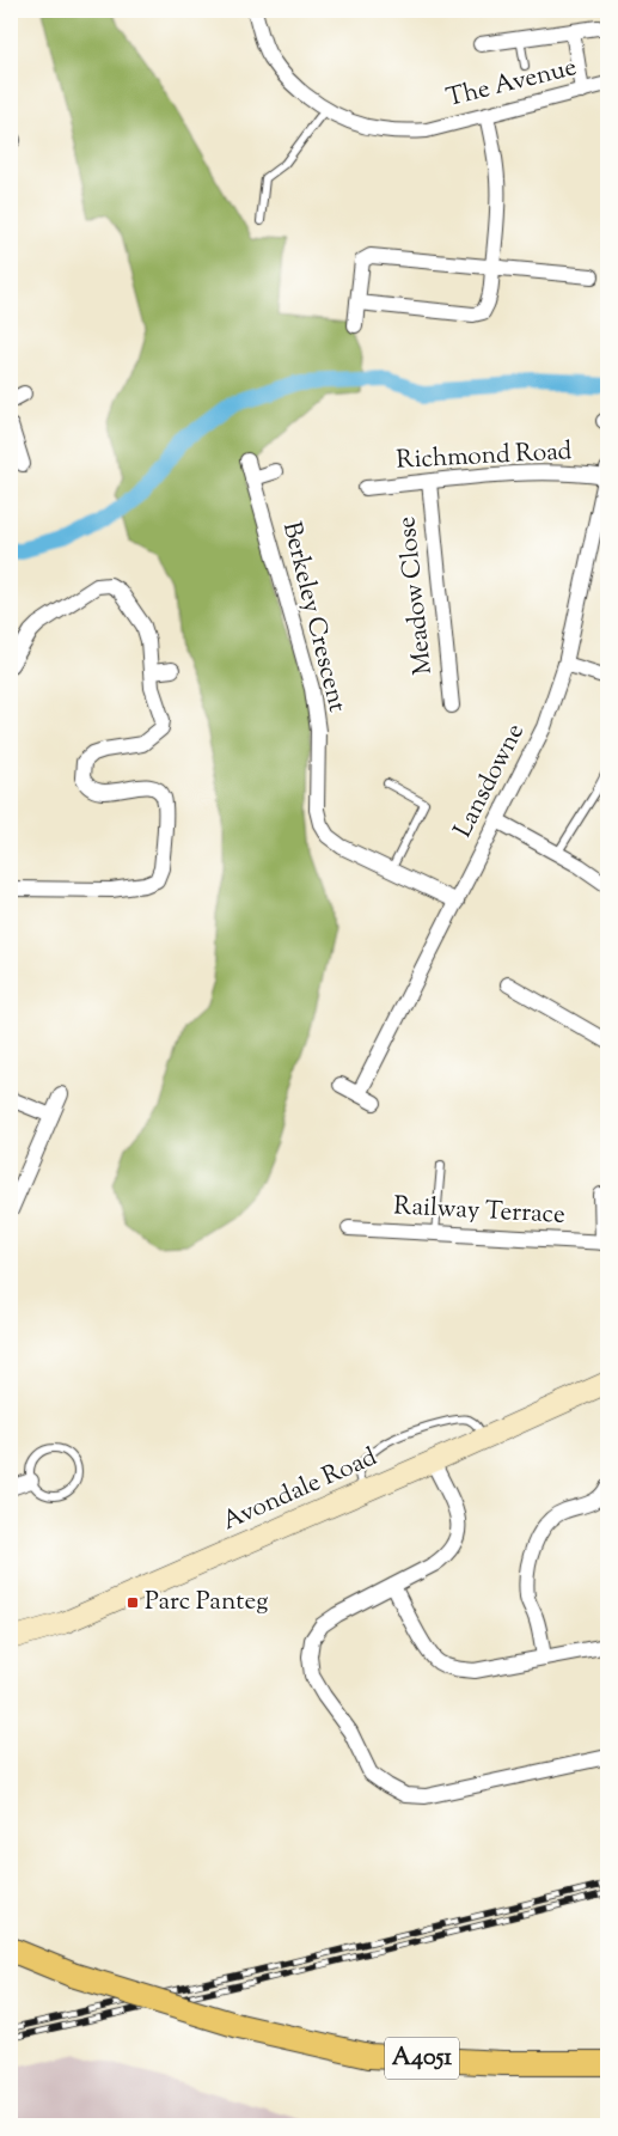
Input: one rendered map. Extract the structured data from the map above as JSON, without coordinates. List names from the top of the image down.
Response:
{
  "streets": {
    "main road": ["A4051"],
    "street": [
      "The Avenue",
      "Richmond Road",
      "Meadow Close",
      "Berkeley Crescent",
      "Lansdowne",
      "Railway Terrace",
      "Avondale Road"
    ]
  },
  "crossings": [
    ["Richmond Road", "Meadow Close"],
    ["Richmond Road", "Lansdowne"],
    ["Berkeley Crescent", "Lansdowne"]
  ],
  "places": {
    "transit": ["Parc Panteg"]
  }
}
